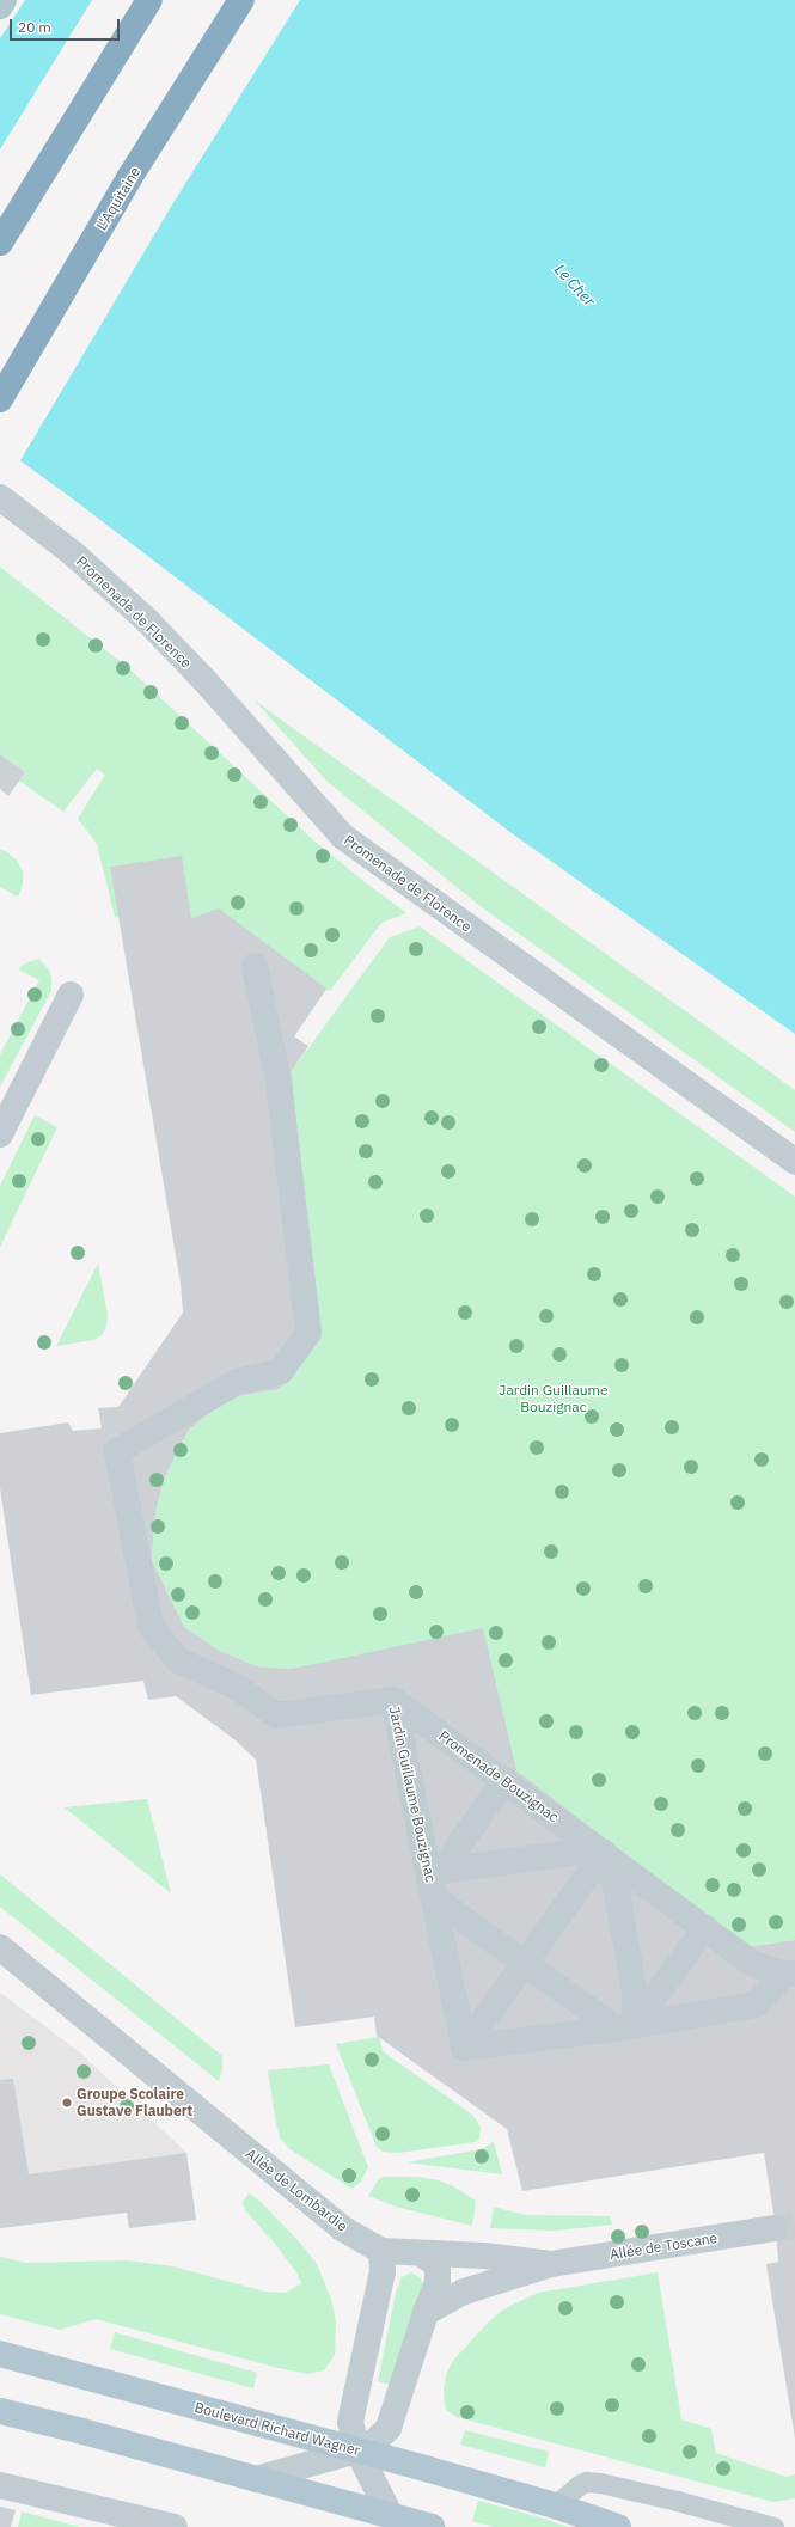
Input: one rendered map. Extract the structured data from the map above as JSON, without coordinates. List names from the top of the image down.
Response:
{
  "streets": {
    "highway": ["L'Aquitaine"],
    "main road": ["Boulevard Richard Wagner"],
    "street": [
      "Promenade de Florence",
      "Promenade Bouzignac",
      "Jardin Guillaume Bouzignac",
      "Allée de Lombardie",
      "Allée de Toscane"
    ]
  },
  "crossings": [
    ["Promenade Bouzignac", "Jardin Guillaume Bouzignac"],
    ["Allée de Lombardie", "Allée de Toscane"]
  ],
  "water": ["Le Cher"],
  "parks": ["Jardin Guillaume Bouzignac"],
  "places": ["Groupe Scolaire Gustave Flaubert"],
  "scale_bar": "20 m"
}
